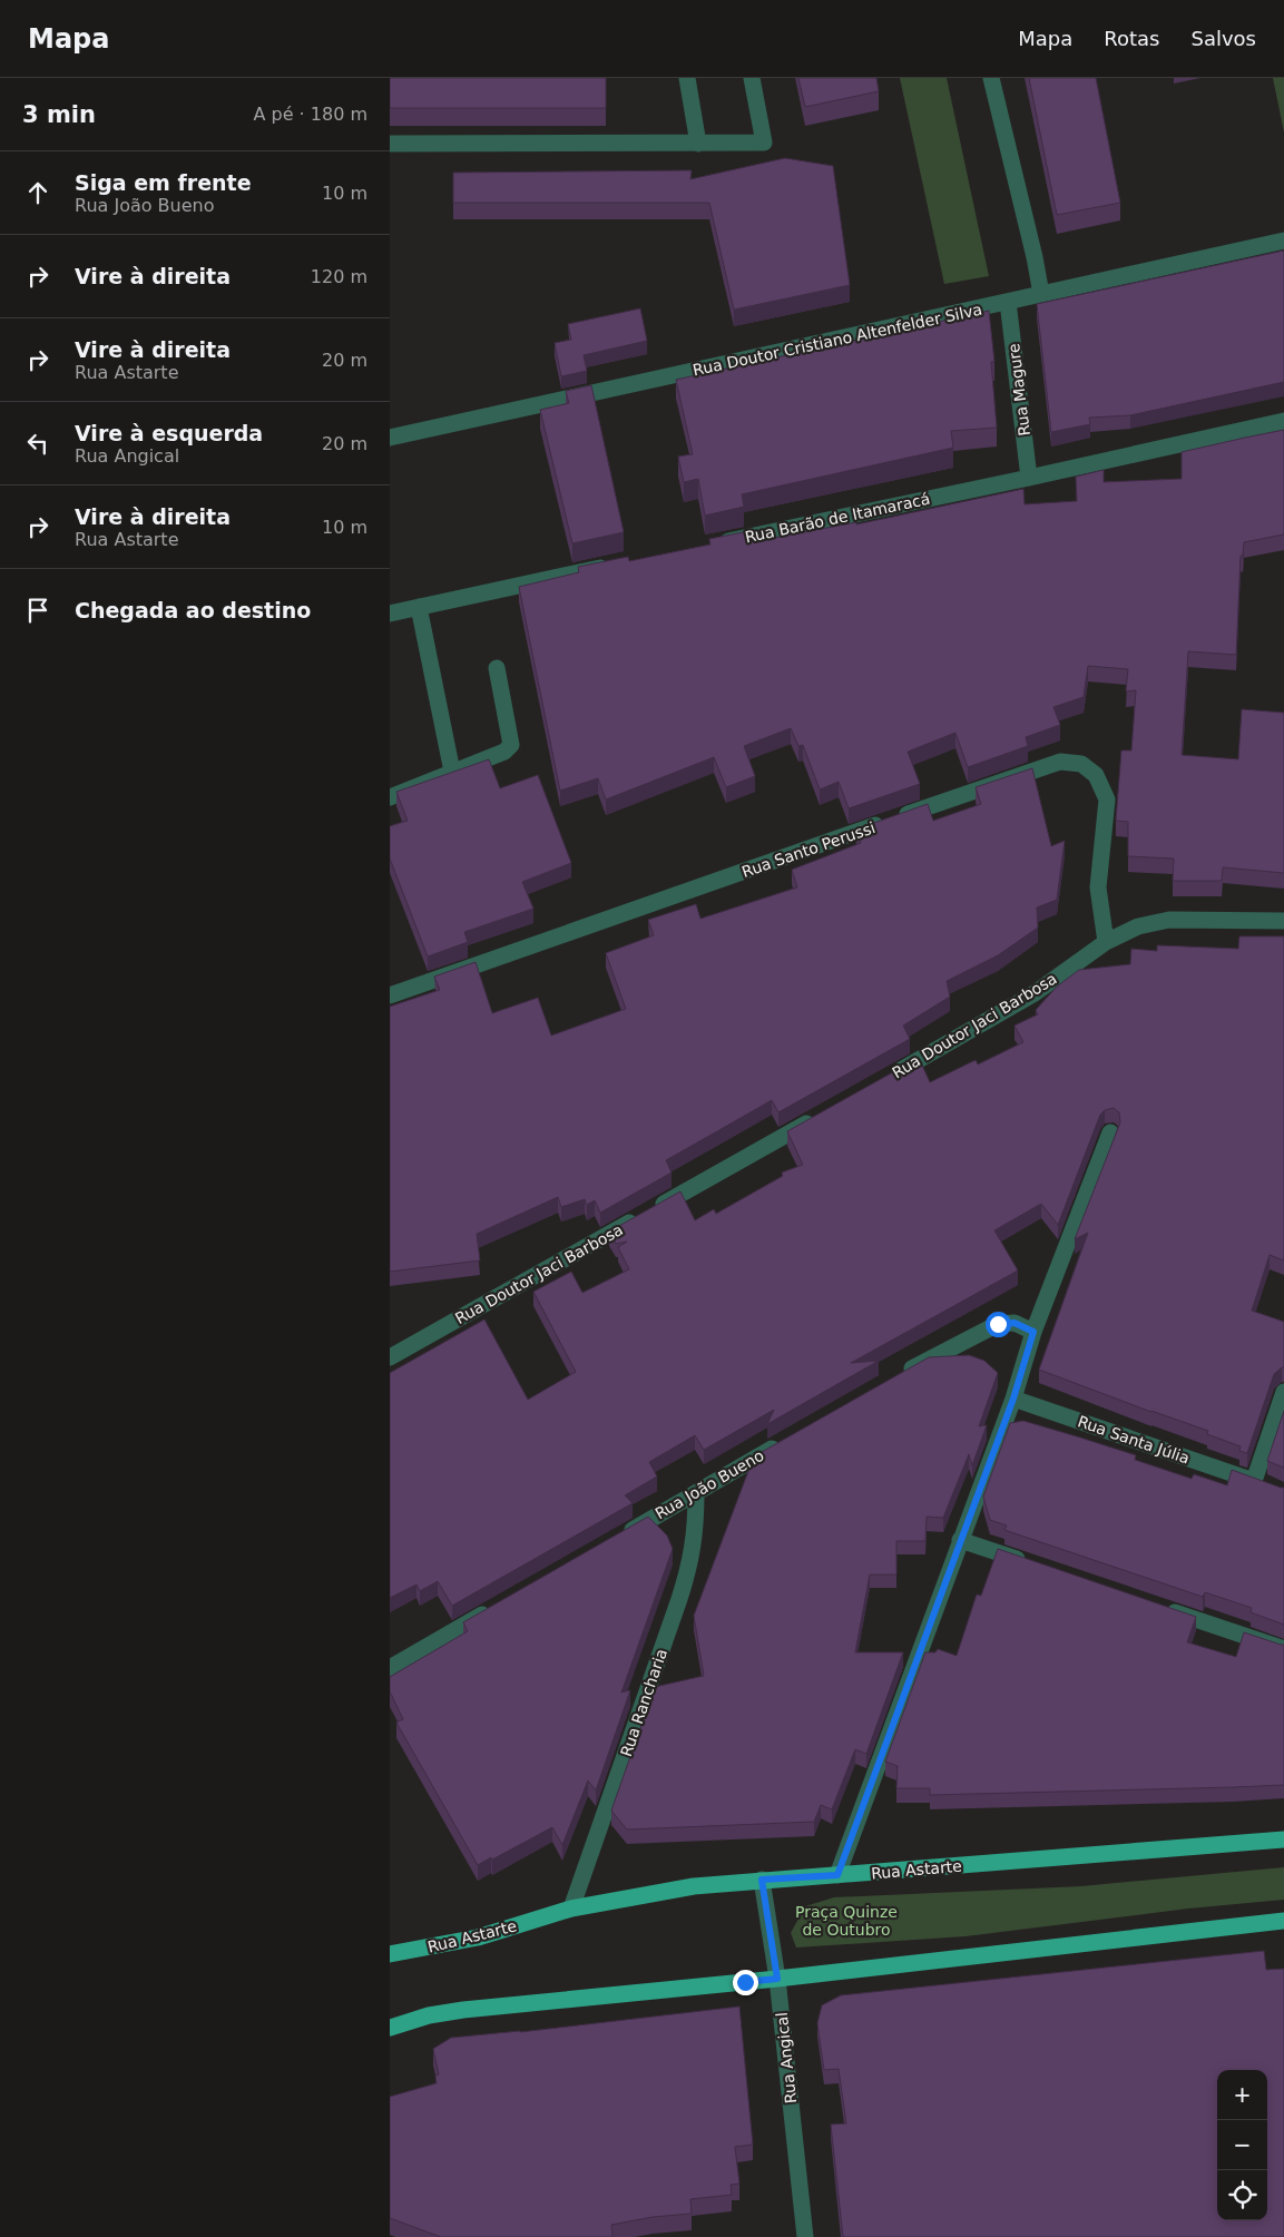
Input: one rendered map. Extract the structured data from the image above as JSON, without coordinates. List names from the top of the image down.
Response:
{
  "streets": {
    "main road": ["Rua Astarte"],
    "street": [
      "Rua Doutor Cristiano Altenfelder Silva",
      "Rua Magure",
      "Rua Barão de Itamaracá",
      "Rua Santo Perussi",
      "Rua Doutor Jaci Barbosa",
      "Rua Santa Júlia",
      "Rua João Bueno",
      "Rua Rancharia",
      "Rua Angical"
    ]
  },
  "crossings": [
    ["Rua Doutor Cristiano Altenfelder Silva", "Rua Magure"],
    ["Rua Magure", "Rua Barão de Itamaracá"],
    ["Rua Santo Perussi", "Rua Doutor Jaci Barbosa"],
    ["Rua João Bueno", "Rua Rancharia"],
    ["Rua Rancharia", "Rua Astarte"],
    ["Rua Astarte", "Rua Angical"]
  ],
  "parks": ["Praça Quinze de Outubro"],
  "page": {
    "header": "Mapa",
    "nav": ["Mapa", "Rotas", "Salvos"],
    "heading": ["3 min", "A pé · 180 m"],
    "list": [
      ["Siga em frente", "Rua João Bueno", "10 m"],
      ["Vire à direita", "120 m"],
      ["Vire à direita", "Rua Astarte", "20 m"],
      ["Vire à esquerda", "Rua Angical", "20 m"],
      ["Vire à direita", "Rua Astarte", "10 m"],
      "Chegada ao destino"
    ],
    "map_buttons": ["+", "−"]
  }
}
